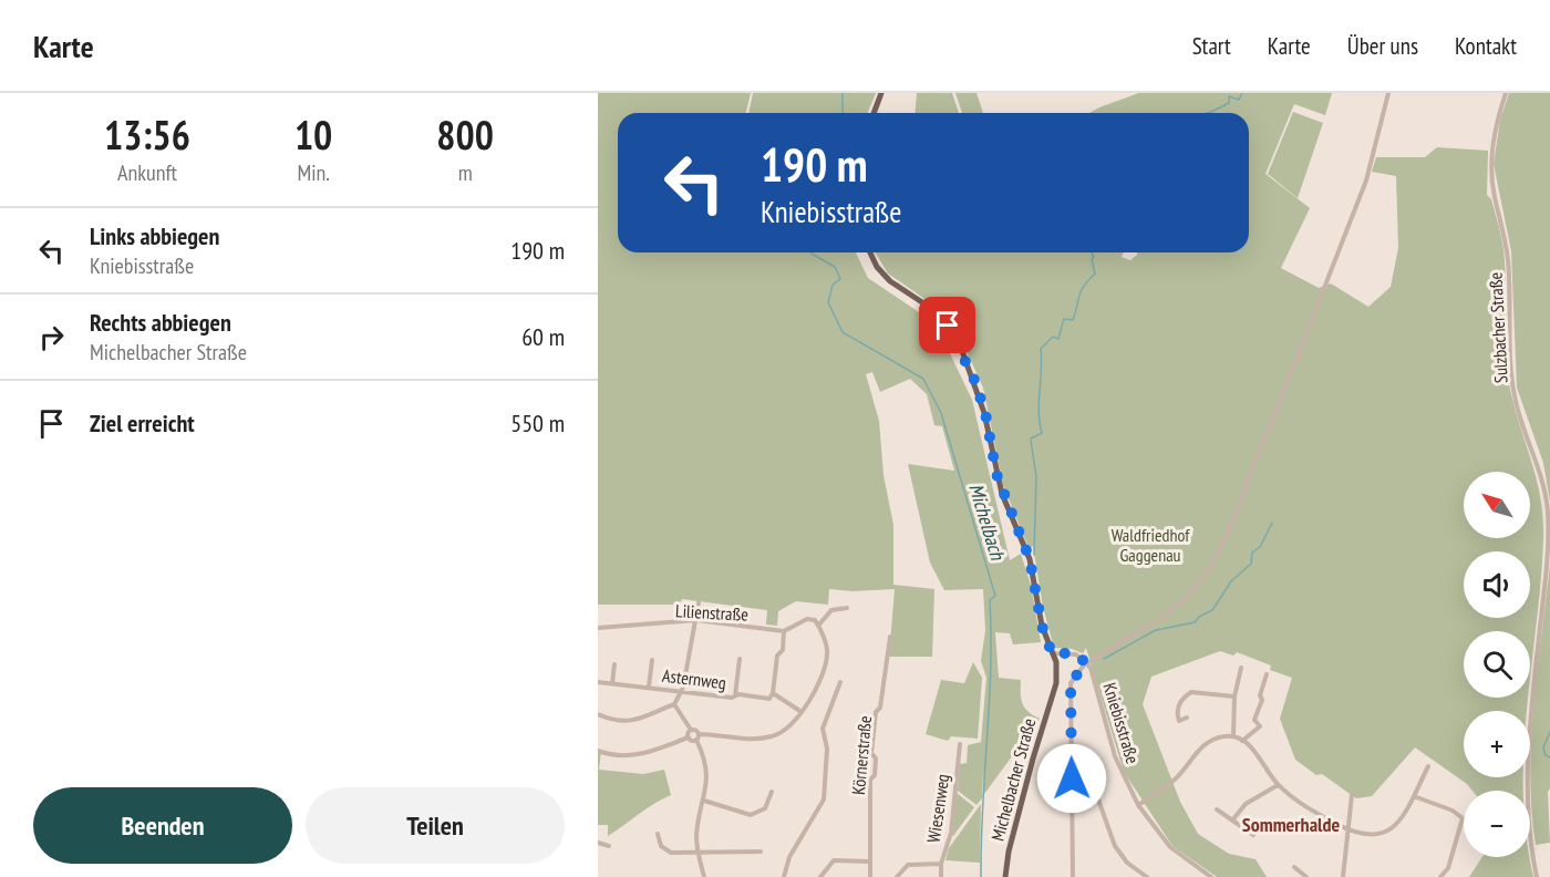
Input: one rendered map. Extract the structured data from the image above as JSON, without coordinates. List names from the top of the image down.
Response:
{
  "streets": {
    "main road": ["Michelbacher Straße"],
    "street": [
      "Sulzbacher Straße",
      "Lilienstraße",
      "Asternweg",
      "Kniebisstraße",
      "Körnerstraße",
      "Wiesenweg"
    ]
  },
  "crossings": [
    ["Kniebisstraße", "Michelbacher Straße"]
  ],
  "districts": ["Sommerhalde"],
  "water": ["Michelbach"],
  "parks": ["Waldfriedhof Gaggenau"],
  "north": "top left",
  "page": {
    "header": "Karte",
    "nav": [
      "Start",
      "Karte",
      "Über uns",
      "Kontakt"
    ],
    "eta": [
      "13:56",
      "Ankunft",
      "10",
      "Min.",
      "800",
      "m"
    ],
    "turn": ["190 m", "Kniebisstraße"],
    "list": [
      {
        "name": "Links abbiegen",
        "note": "Kniebisstraße",
        "value": "190 m"
      },
      {
        "name": "Rechts abbiegen",
        "note": "Michelbacher Straße",
        "value": "60 m"
      },
      {
        "name": "Ziel erreicht",
        "value": "550 m"
      }
    ],
    "map_buttons": ["+", "−"],
    "buttons": ["Beenden", "Teilen"]
  }
}
